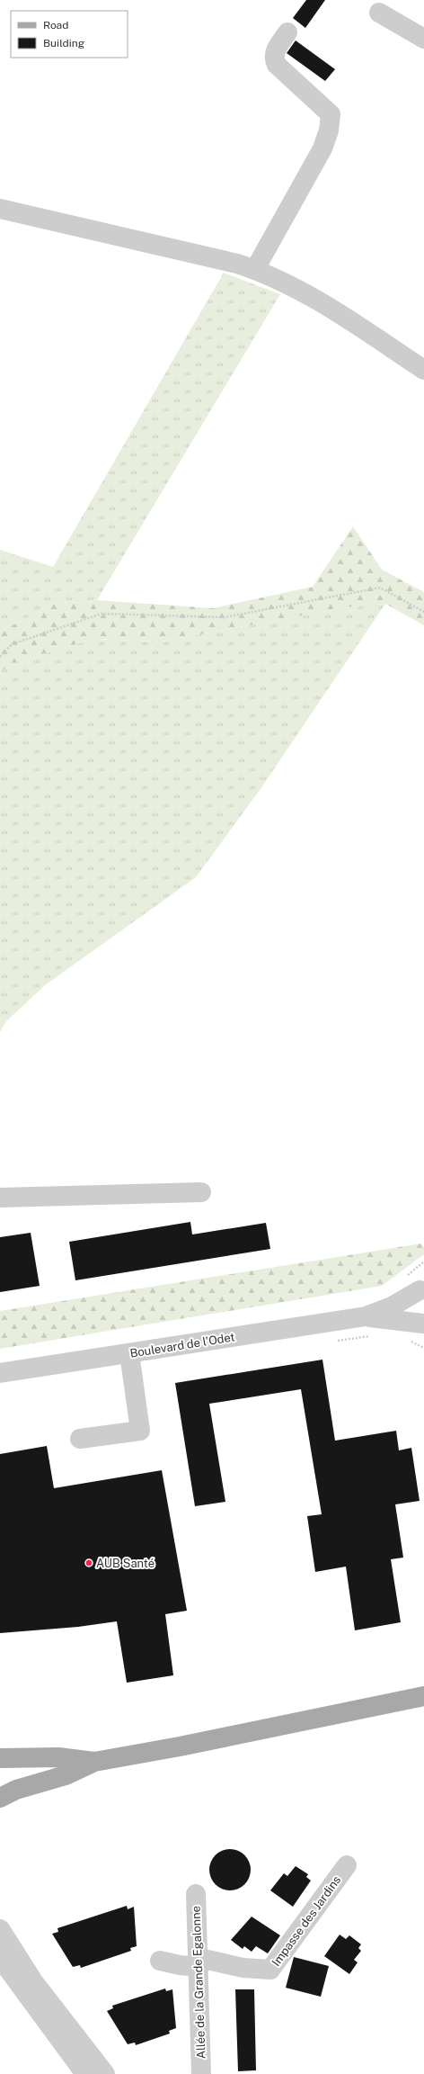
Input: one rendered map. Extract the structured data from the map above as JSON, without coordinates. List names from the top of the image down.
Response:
{
  "streets": {
    "street": ["Boulevard de l'Odet", "Impasse des Jardins", "Allée de la Grande Egalonne"]
  },
  "crossings": [
    ["Impasse des Jardins", "Allée de la Grande Egalonne"]
  ],
  "places": ["AUB Santé"],
  "legend": ["Road", "Building"]
}
